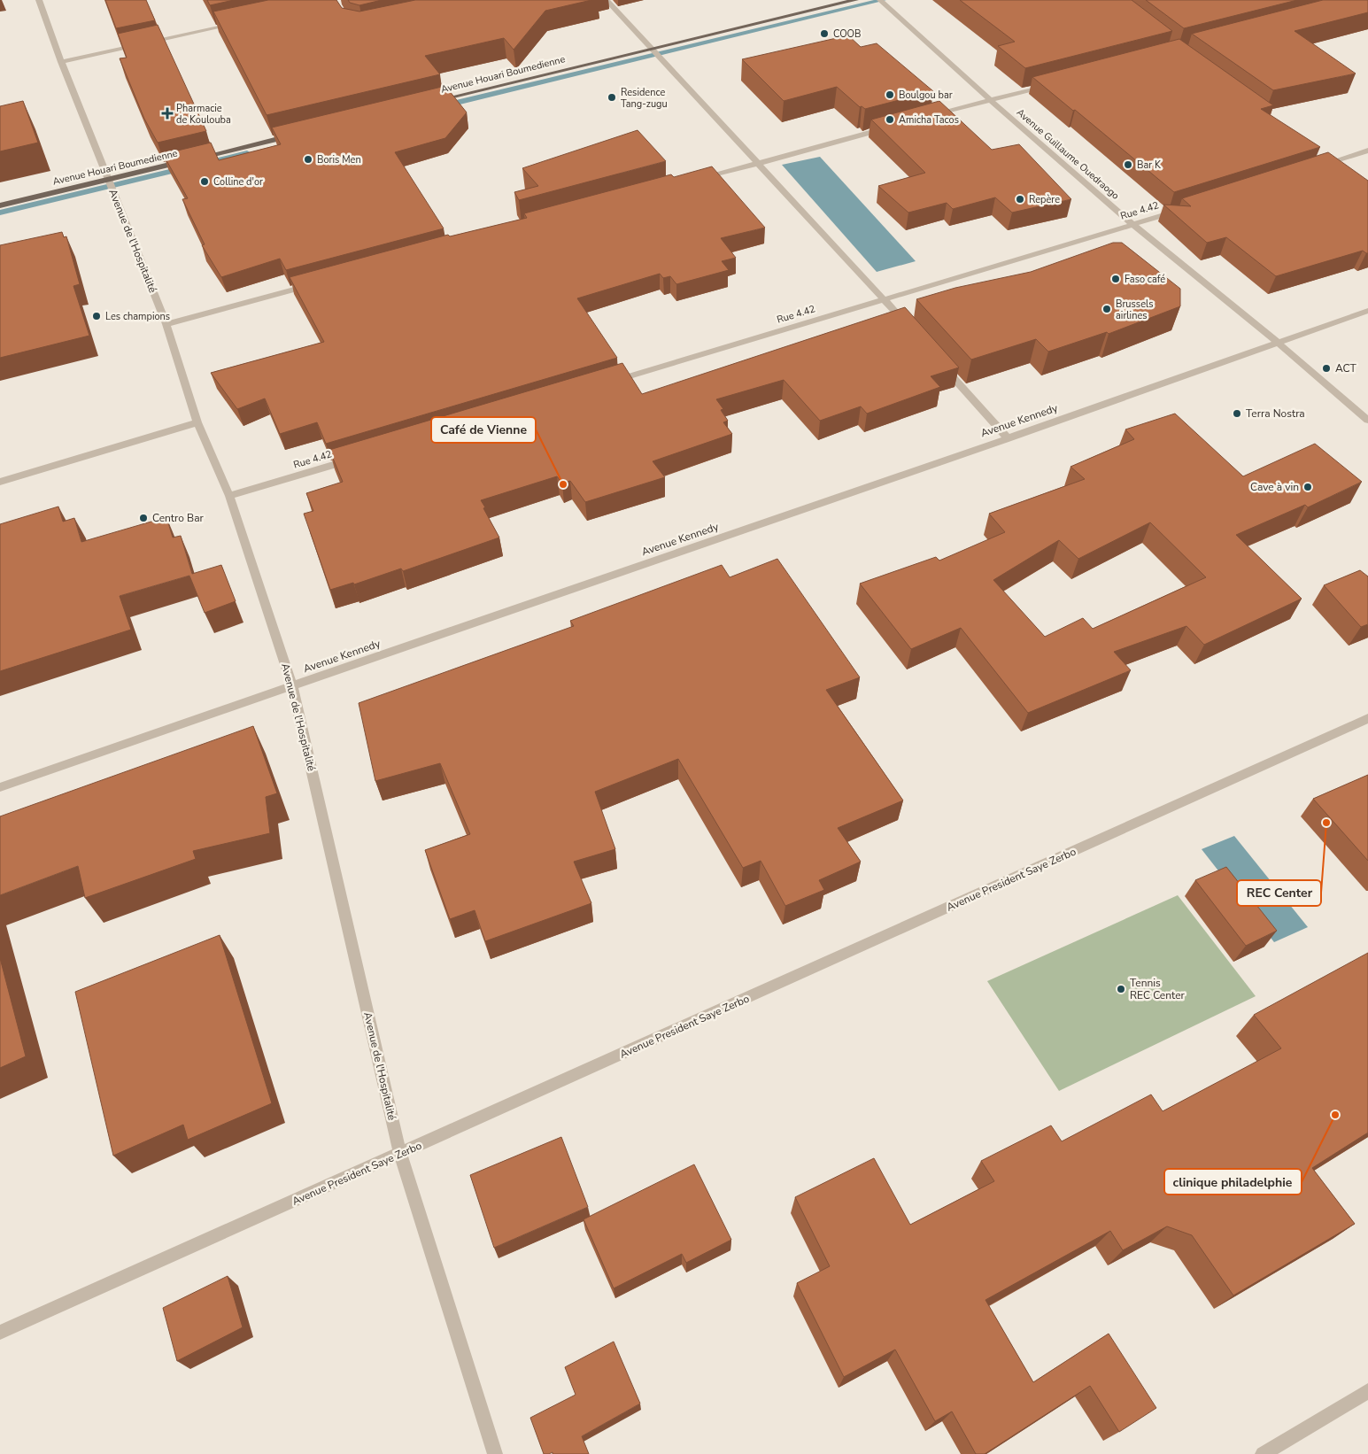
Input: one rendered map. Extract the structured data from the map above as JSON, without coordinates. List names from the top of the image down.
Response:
{
  "streets": {
    "main road": ["Avenue Houari Boumedienne"],
    "street": [
      "Avenue Guillaume Ouedraogo",
      "Rue 4.42",
      "Avenue de l'Hospitalité",
      "Avenue Kennedy",
      "Avenue President Saye Zerbo"
    ]
  },
  "crossings": [
    ["Avenue Houari Boumedienne", "Avenue de l'Hospitalité"],
    ["Avenue Guillaume Ouedraogo", "Rue 4.42"],
    ["Avenue Guillaume Ouedraogo", "Avenue Kennedy"],
    ["Rue 4.42", "Avenue de l'Hospitalité"],
    ["Avenue de l'Hospitalité", "Avenue Kennedy"],
    ["Avenue de l'Hospitalité", "Avenue President Saye Zerbo"]
  ],
  "places": {
    "other": [
      "COOB",
      "Boulgou bar",
      "Residence Tang-zugu",
      "Amicha Tacos",
      "Boris Men",
      "Bar K",
      "Colline d'or",
      "Repère",
      "Faso café",
      "Brussels airlines",
      "Les champions",
      "ACT",
      "Terra Nostra",
      "Café de Vienne",
      "Cave à vin",
      "Centro Bar",
      "REC Center",
      "Tennis REC Center",
      "clinique philadelphie"
    ],
    "health": ["Pharmacie de Koulouba"]
  }
}
